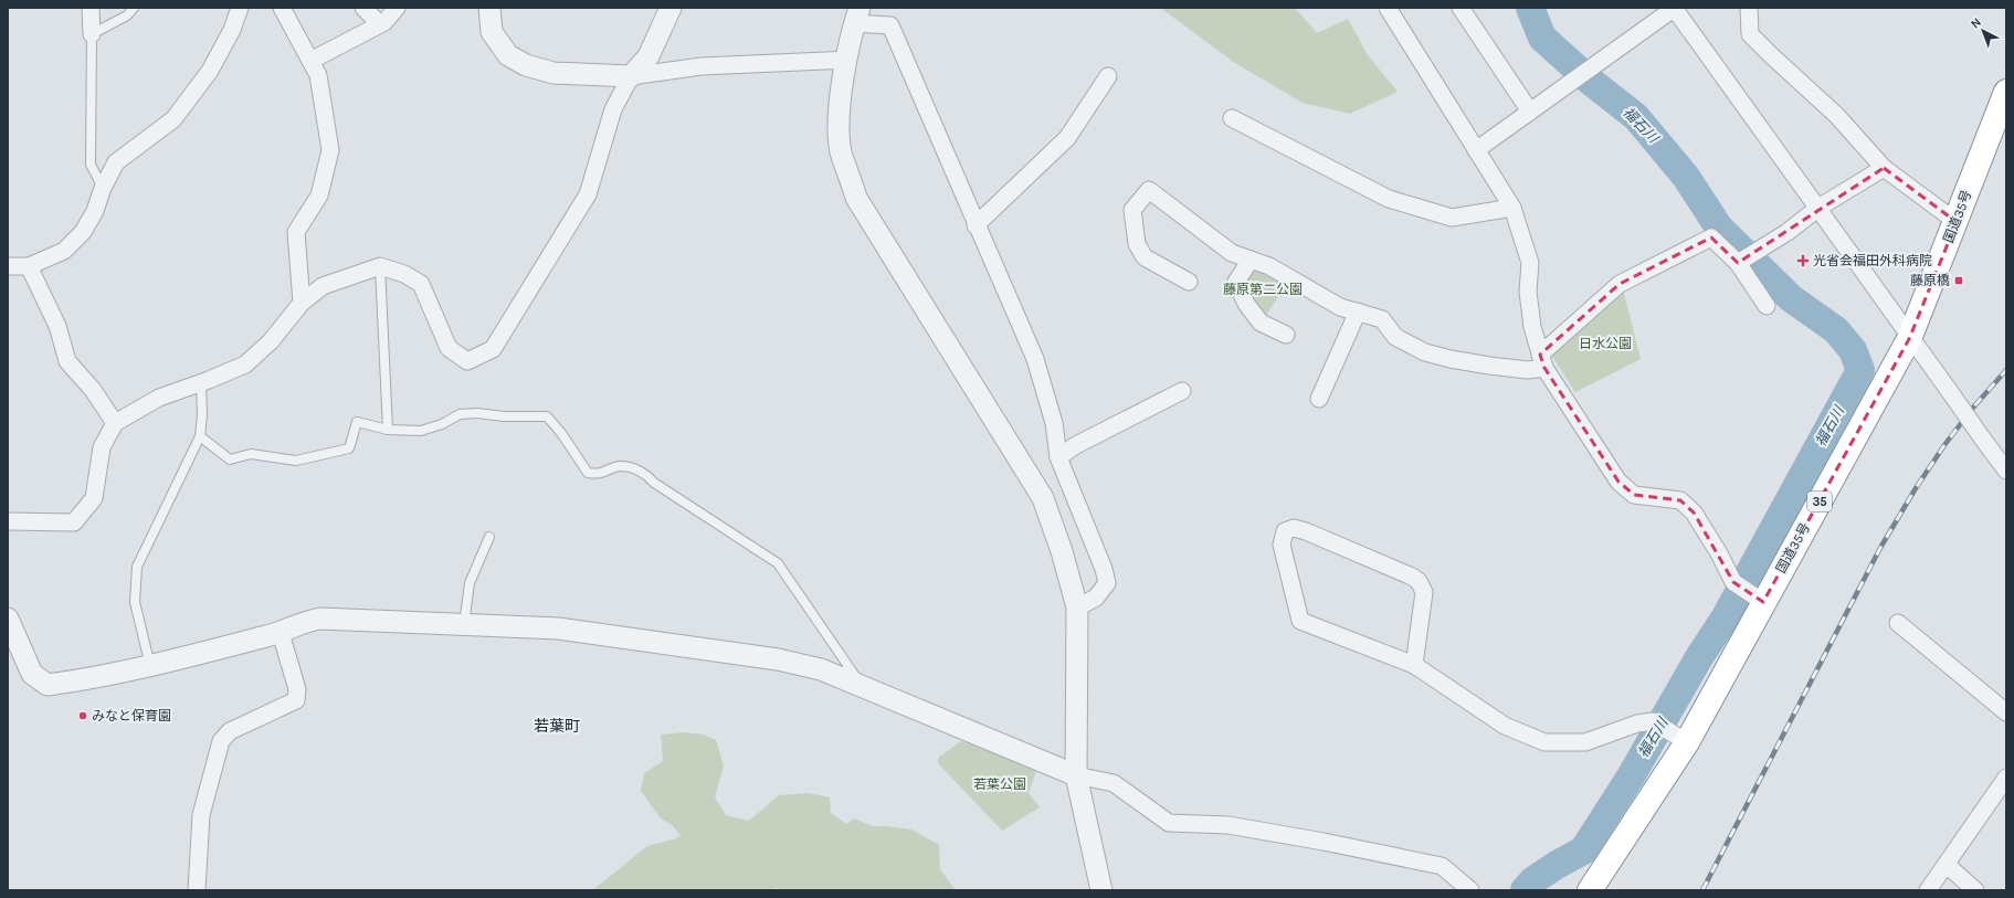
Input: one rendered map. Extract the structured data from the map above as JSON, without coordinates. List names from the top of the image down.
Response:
{
  "streets": {
    "highway": ["国道35号", "35"]
  },
  "districts": ["若葉町"],
  "water": ["福石川"],
  "parks": ["藤原第二公園", "日水公園", "若葉公園"],
  "places": {
    "health": ["光省会福田外科病院"],
    "transit": ["藤原橋"],
    "other": ["みなと保育園"]
  },
  "north": "top left"
}
